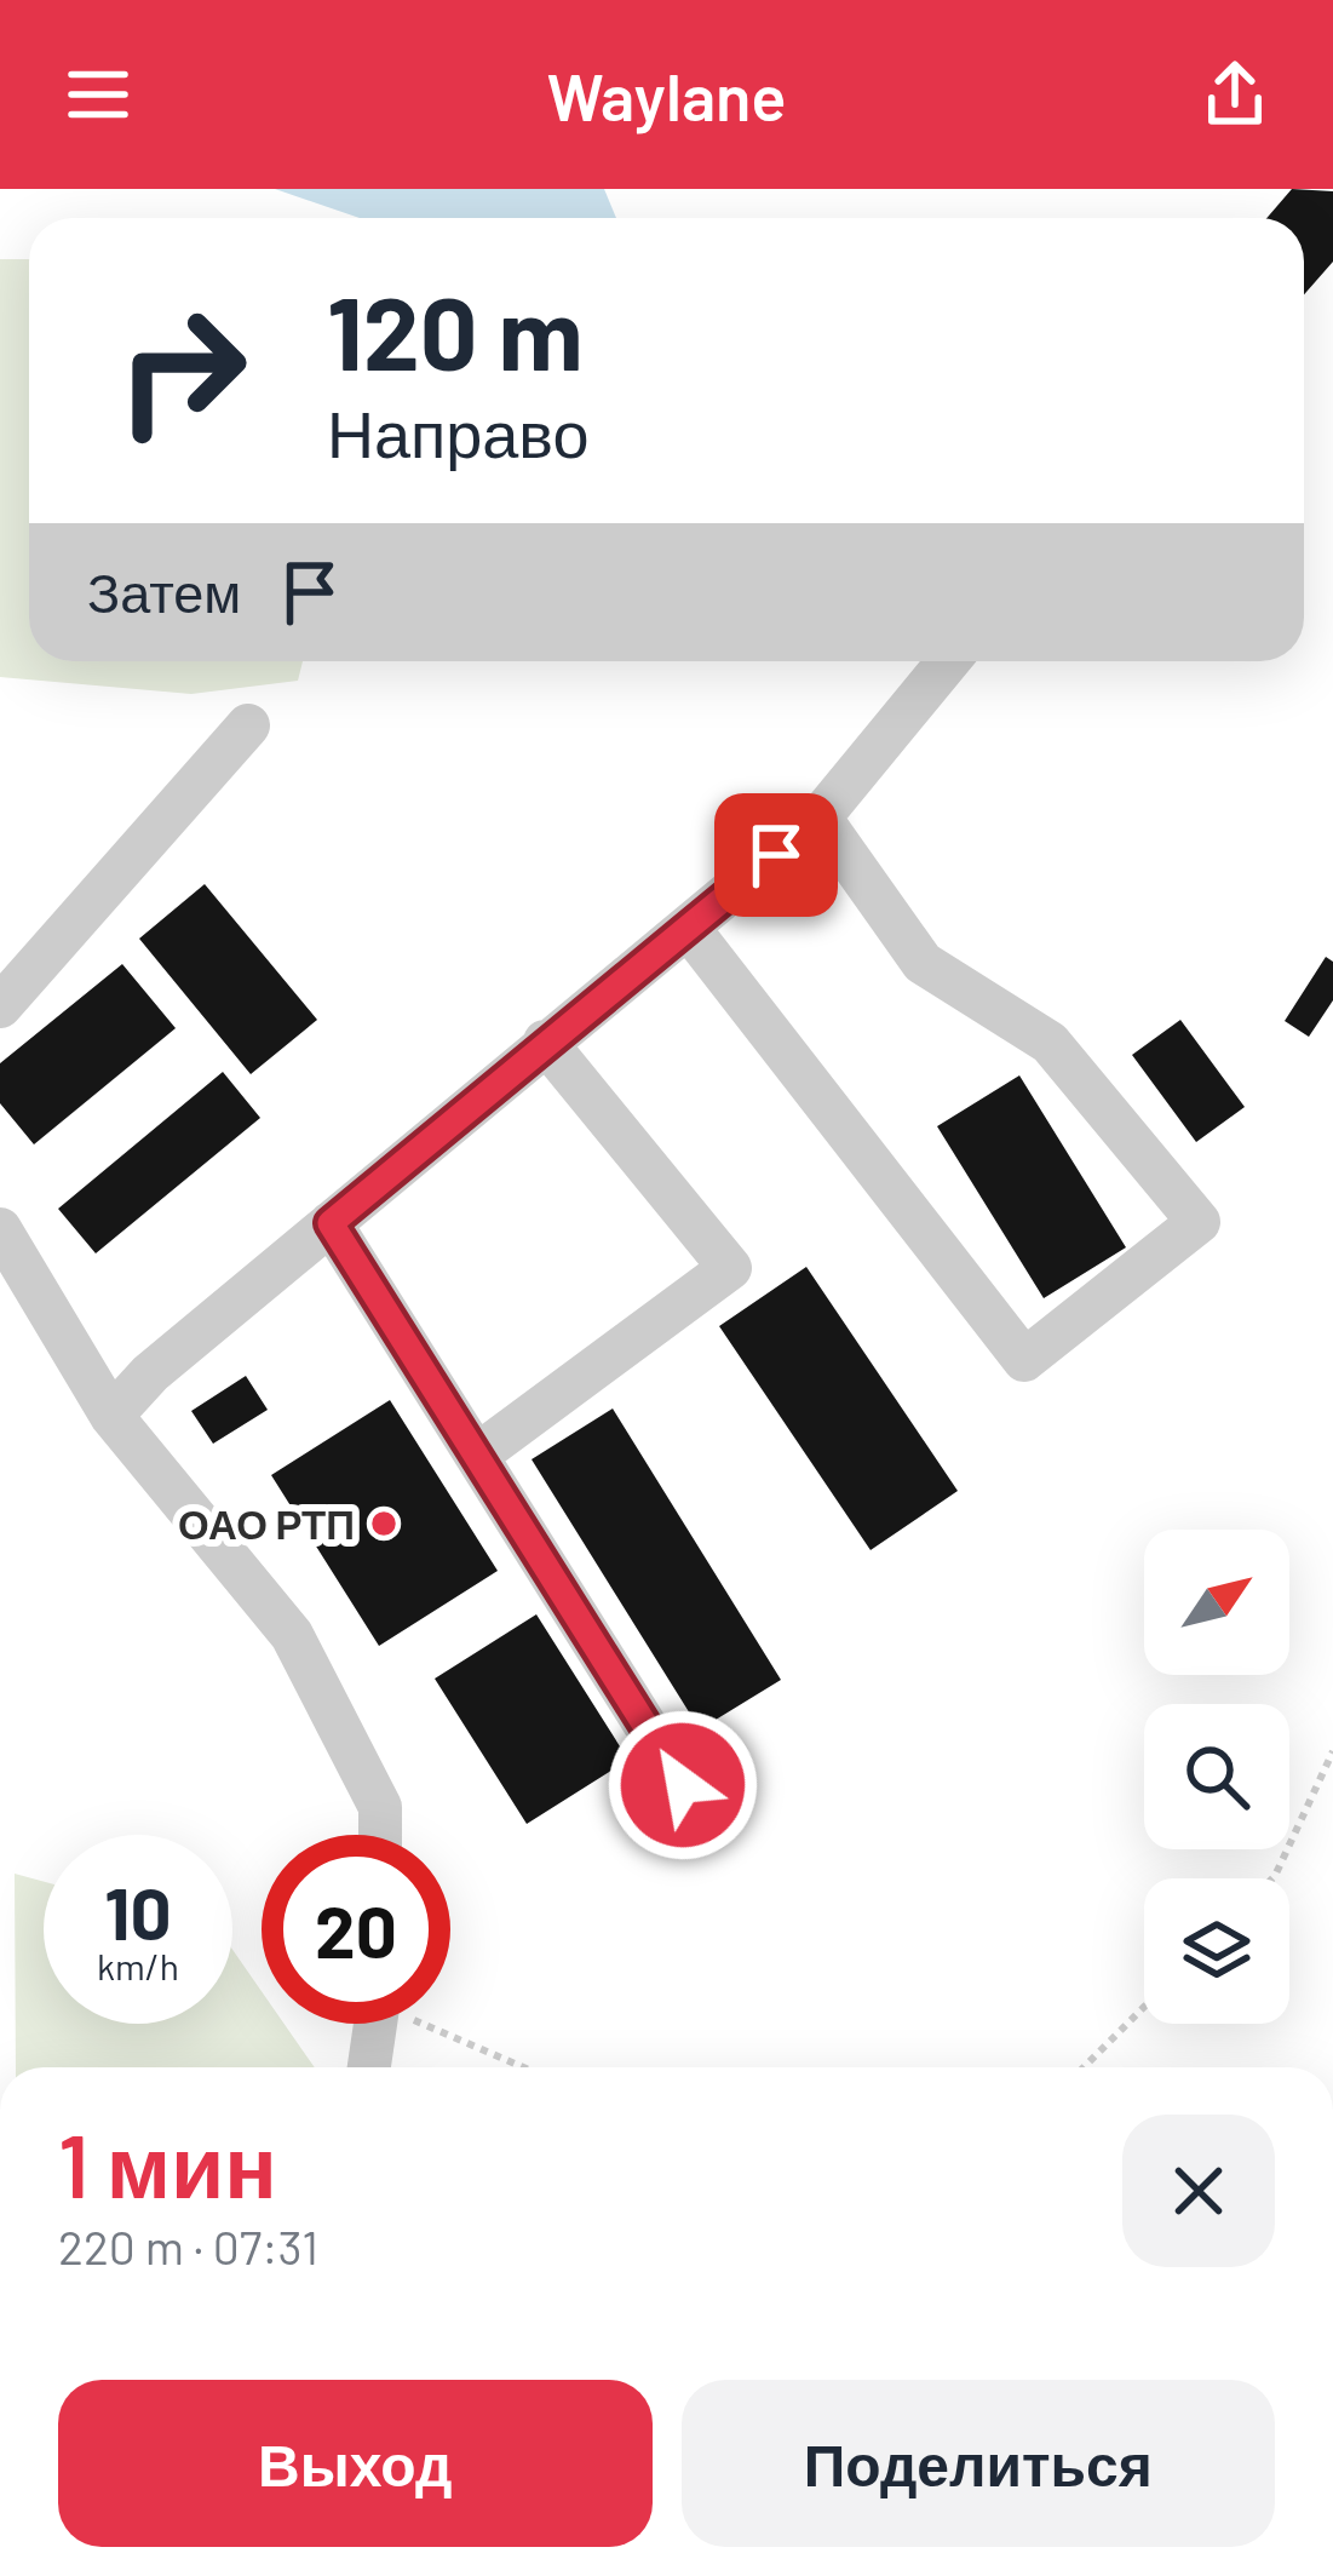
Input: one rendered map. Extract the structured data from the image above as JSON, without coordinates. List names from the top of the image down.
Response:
{
  "places": ["ОАО РТП"],
  "north": "top right",
  "page": {
    "header": "Waylane",
    "turn": ["120 m", "Направо"],
    "then": "Затем",
    "speed": "10 km/h",
    "limit": "20",
    "heading": ["1 мин", "220 m · 07:31"],
    "buttons": ["Выход", "Поделиться"]
  }
}
